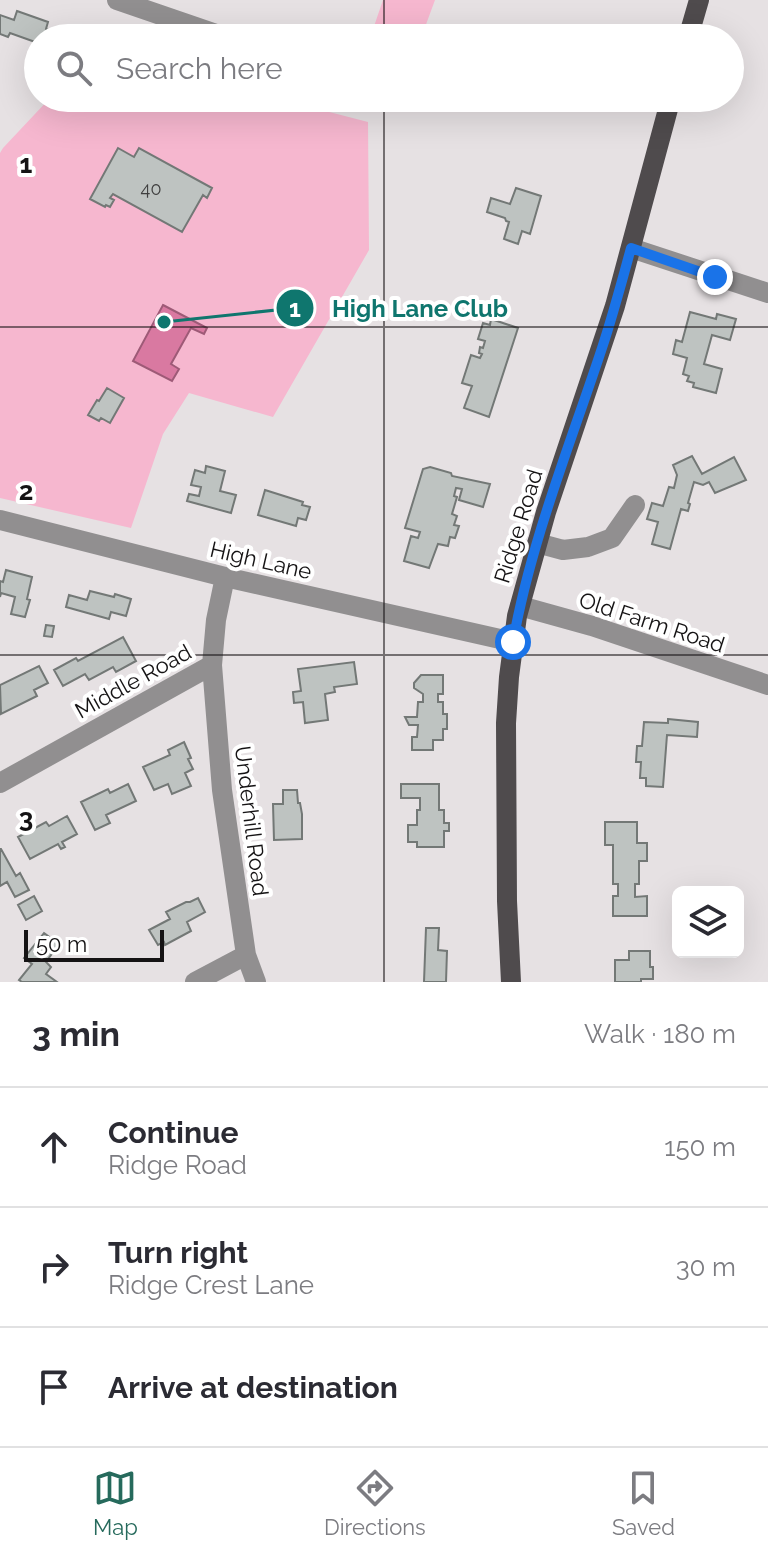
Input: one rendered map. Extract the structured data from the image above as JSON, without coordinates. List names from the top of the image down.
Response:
{
  "streets": {
    "main road": ["Ridge Road"],
    "street": [
      "High Lane",
      "Old Farm Road",
      "Middle Road",
      "Underhill Road"
    ]
  },
  "crossings": [
    ["Ridge Road", "High Lane"],
    ["Ridge Road", "Old Farm Road"],
    ["High Lane", "Middle Road"],
    ["Middle Road", "Underhill Road"]
  ],
  "places": ["High Lane Club"],
  "house_numbers": ["40"],
  "scale_bar": "50 m",
  "page": {
    "search": "Search here",
    "scale": "50 m",
    "heading": ["3 min", "Walk · 180 m"],
    "list": [
      ["Continue", "Ridge Road", "150 m"],
      ["Turn right", "Ridge Crest Lane", "30 m"],
      "Arrive at destination"
    ],
    "nav": ["Map", "Directions", "Saved"]
  },
  "grid": {
    "rows": ["1", "2", "3"]
  }
}
